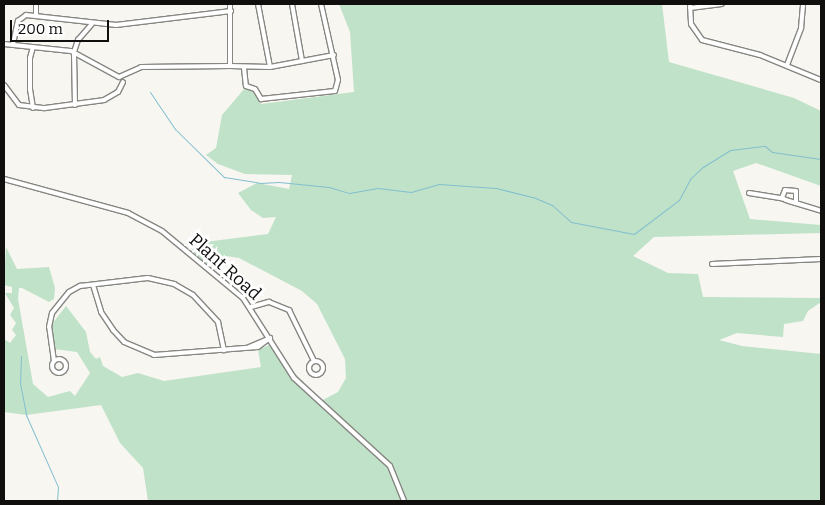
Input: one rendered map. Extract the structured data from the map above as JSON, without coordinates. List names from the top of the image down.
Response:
{
  "streets": {
    "street": ["Plant Road"]
  },
  "scale_bar": "200 m"
}
